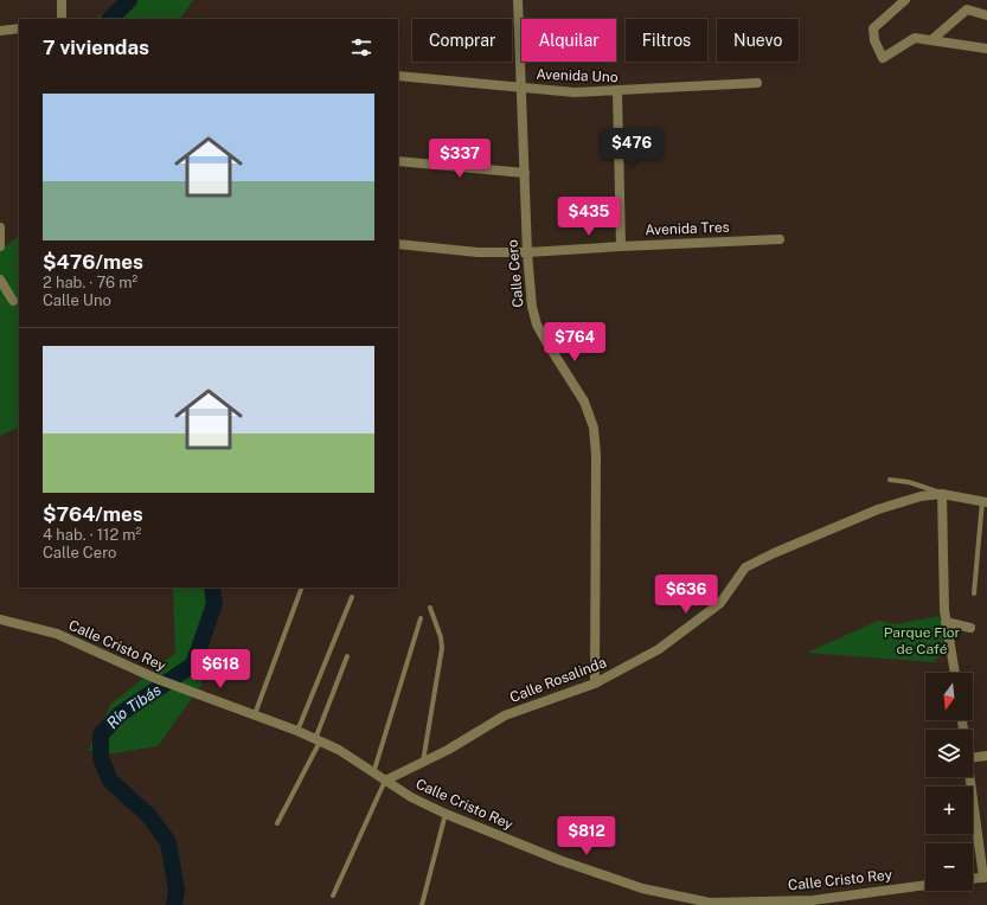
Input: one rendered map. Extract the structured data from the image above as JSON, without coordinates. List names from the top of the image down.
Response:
{
  "streets": {
    "street": [
      "Avenida Uno",
      "Avenida Tres",
      "Calle Cero",
      "Calle Cristo Rey",
      "Calle Rosalinda"
    ]
  },
  "crossings": [
    ["Avenida Uno", "Calle Cero"],
    ["Avenida Tres", "Calle Cero"],
    ["Calle Cero", "Calle Rosalinda"],
    ["Calle Cristo Rey", "Calle Rosalinda"]
  ],
  "water": ["Río Tibás"],
  "parks": ["Parque Flor de Café"],
  "north": "bottom",
  "page": {
    "chip": [
      "Comprar",
      "Alquilar",
      "Filtros",
      "Nuevo"
    ],
    "heading": "7 viviendas",
    "list": [
      {
        "name": "$476/mes",
        "note": "2 hab. · 76 m² · Calle Uno"
      },
      {
        "name": "$764/mes",
        "note": "4 hab. · 112 m² · Calle Cero"
      }
    ],
    "price": [
      "$476",
      "$337",
      "$435",
      "$764",
      "$636",
      "$618",
      "$812"
    ],
    "map_buttons": ["+", "−"]
  }
}
